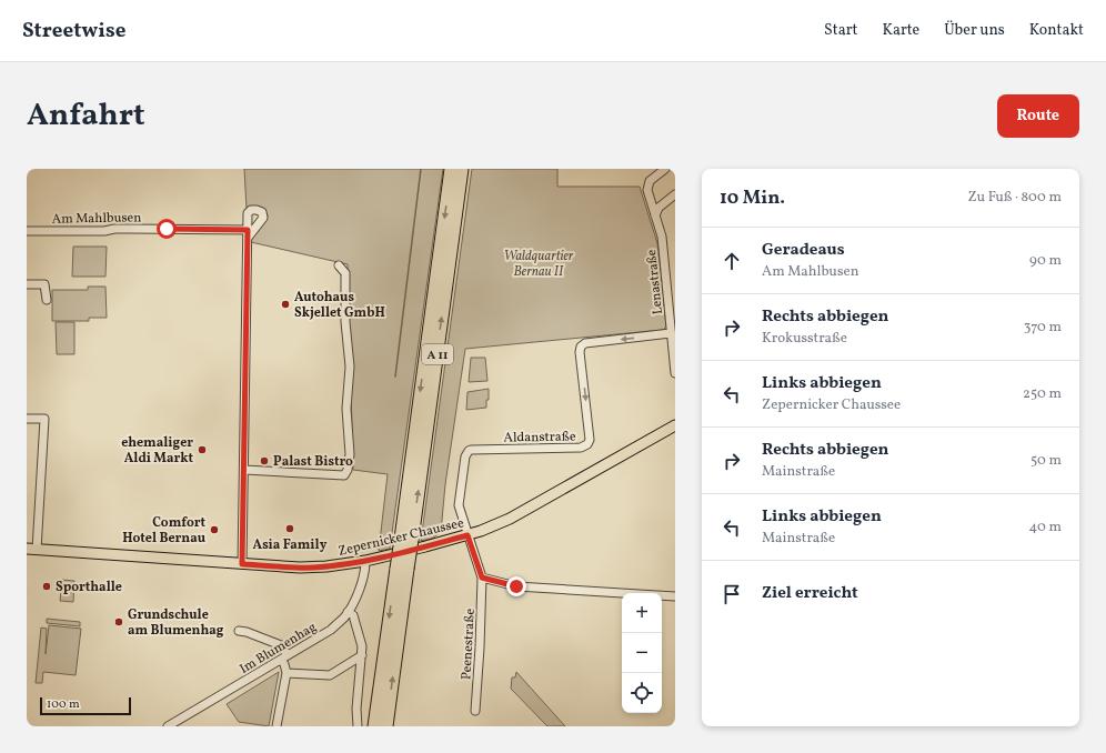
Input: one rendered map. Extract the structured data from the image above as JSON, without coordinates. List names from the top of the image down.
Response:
{
  "streets": {
    "highway": ["A 11"],
    "main road": ["Zepernicker Chaussee"],
    "street": [
      "Am Mahlbusen",
      "Lenastraße",
      "Aldanstraße",
      "Peenestraße",
      "Im Blumenhag"
    ]
  },
  "crossings": [
    ["Lenastraße", "Aldanstraße"],
    ["Aldanstraße", "Zepernicker Chaussee"],
    ["Zepernicker Chaussee", "Im Blumenhag"]
  ],
  "parks": ["Waldquartier Bernau II"],
  "places": [
    "Autohaus Skjellet GmbH",
    "ehemaliger Aldi Markt",
    "Palast Bistro",
    "Asia Family",
    "Comfort Hotel Bernau",
    "Sporthalle",
    "Grundschule am Blumenhag"
  ],
  "scale_bar": "100 m",
  "page": {
    "header": "Streetwise",
    "nav": [
      "Start",
      "Karte",
      "Über uns",
      "Kontakt"
    ],
    "title": "Anfahrt",
    "buttons": "Route",
    "heading": ["10 Min.", "Zu Fuß · 800 m"],
    "list": [
      ["Geradeaus", "Am Mahlbusen", "90 m"],
      ["Rechts abbiegen", "Krokusstraße", "370 m"],
      ["Links abbiegen", "Zepernicker Chaussee", "250 m"],
      ["Rechts abbiegen", "Mainstraße", "50 m"],
      ["Links abbiegen", "Mainstraße", "40 m"],
      "Ziel erreicht"
    ],
    "map_buttons": ["+", "−"],
    "scale": "100 m"
  }
}
